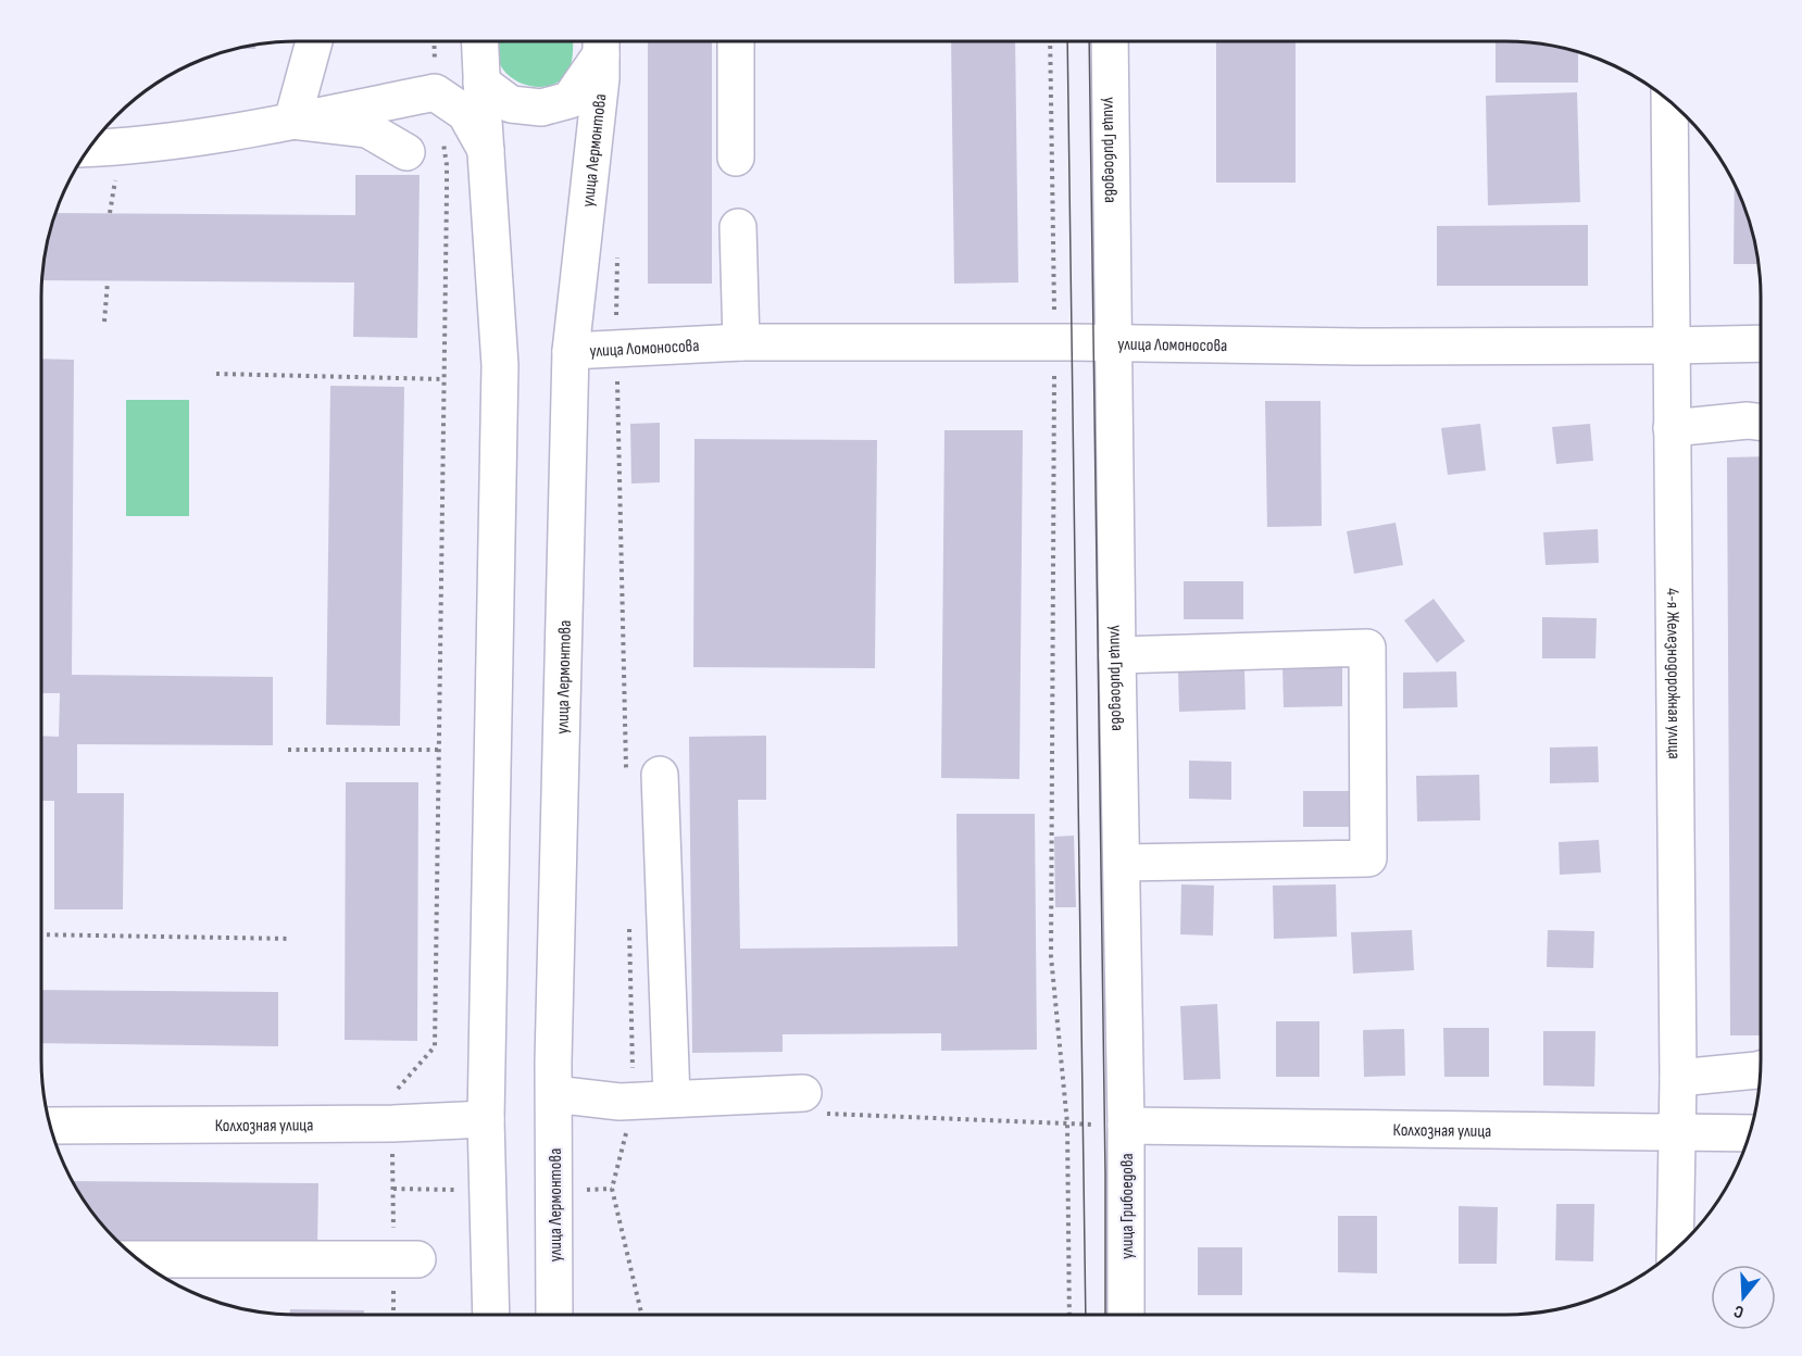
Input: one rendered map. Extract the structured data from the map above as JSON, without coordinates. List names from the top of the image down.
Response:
{
  "streets": {
    "street": [
      "улица Лермонтова",
      "улица Грибоедова",
      "улица Ломоносова",
      "4-я Железнодорожная улица",
      "Колхозная улица"
    ]
  },
  "crossings": [
    ["улица Лермонтова", "улица Ломоносова"],
    ["улица Грибоедова", "улица Ломоносова"],
    ["улица Грибоедова", "Колхозная улица"],
    ["улица Ломоносова", "4-я Железнодорожная улица"],
    ["4-я Железнодорожная улица", "Колхозная улица"]
  ],
  "north": "bottom"
}
